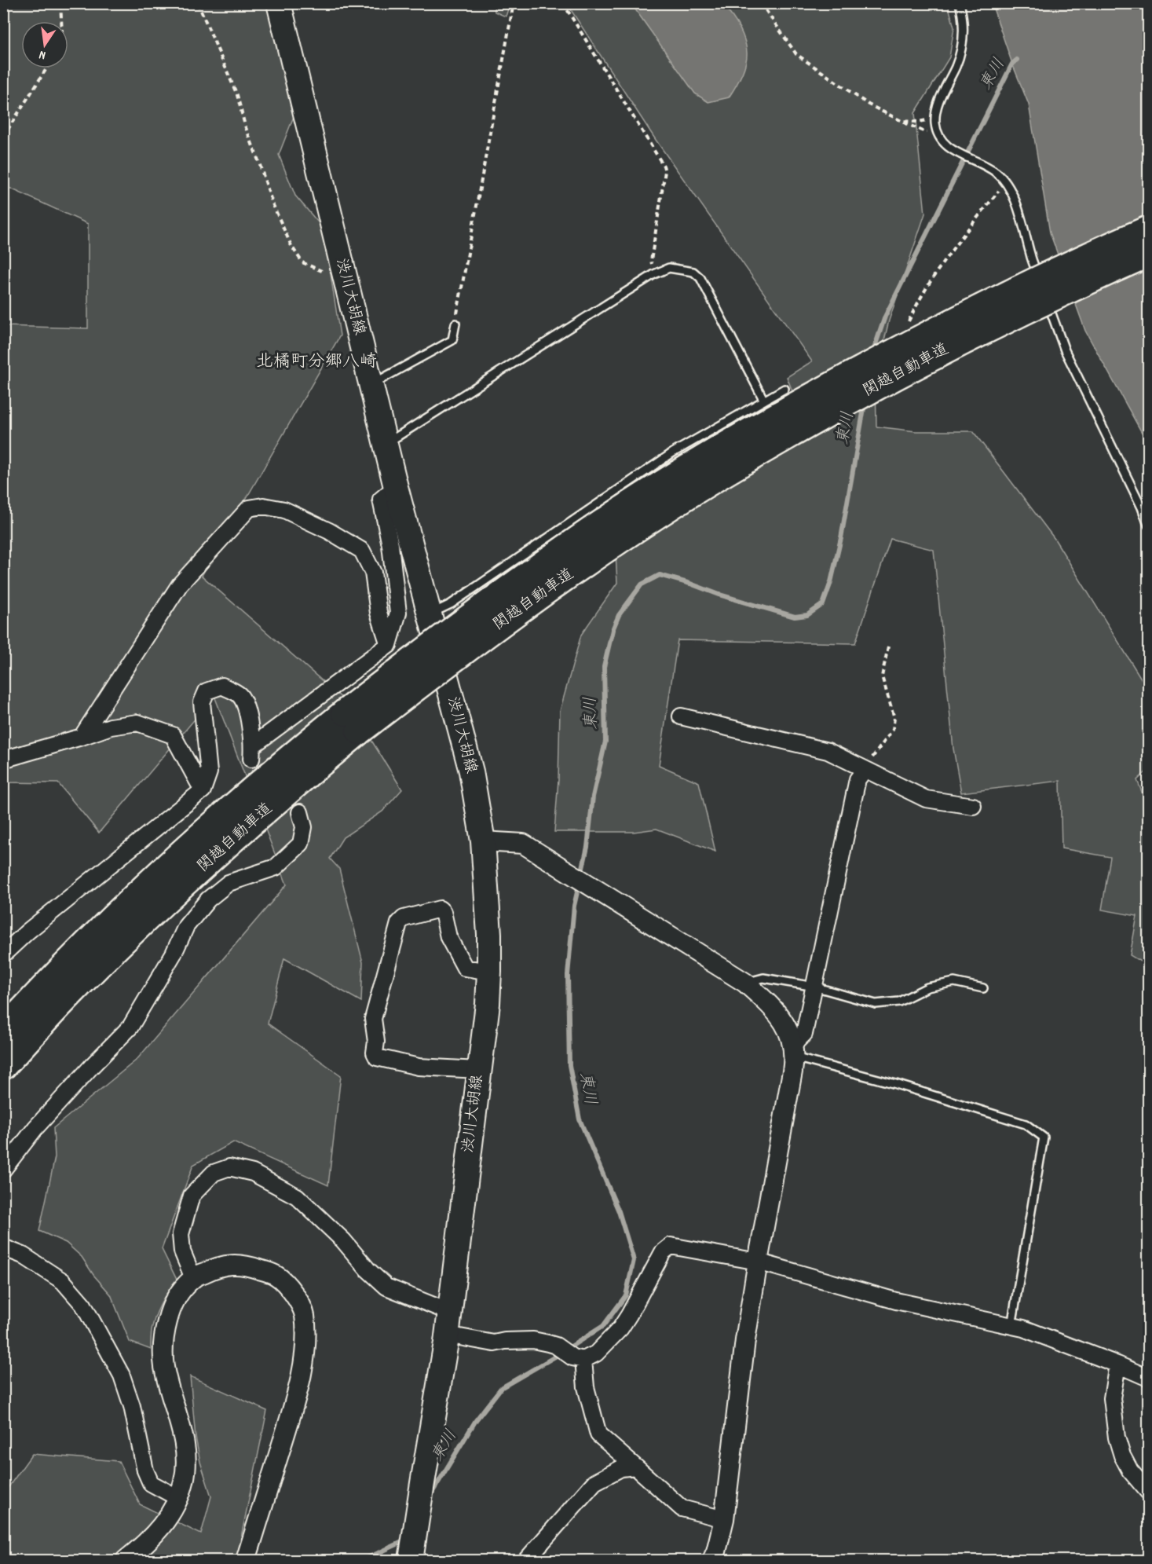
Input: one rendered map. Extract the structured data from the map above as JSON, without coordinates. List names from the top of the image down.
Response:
{
  "streets": {
    "highway": ["関越自動車道"],
    "main road": ["渋川大胡線"]
  },
  "districts": ["北橘町分郷八崎"],
  "water": ["東川"],
  "north": "bottom"
}
